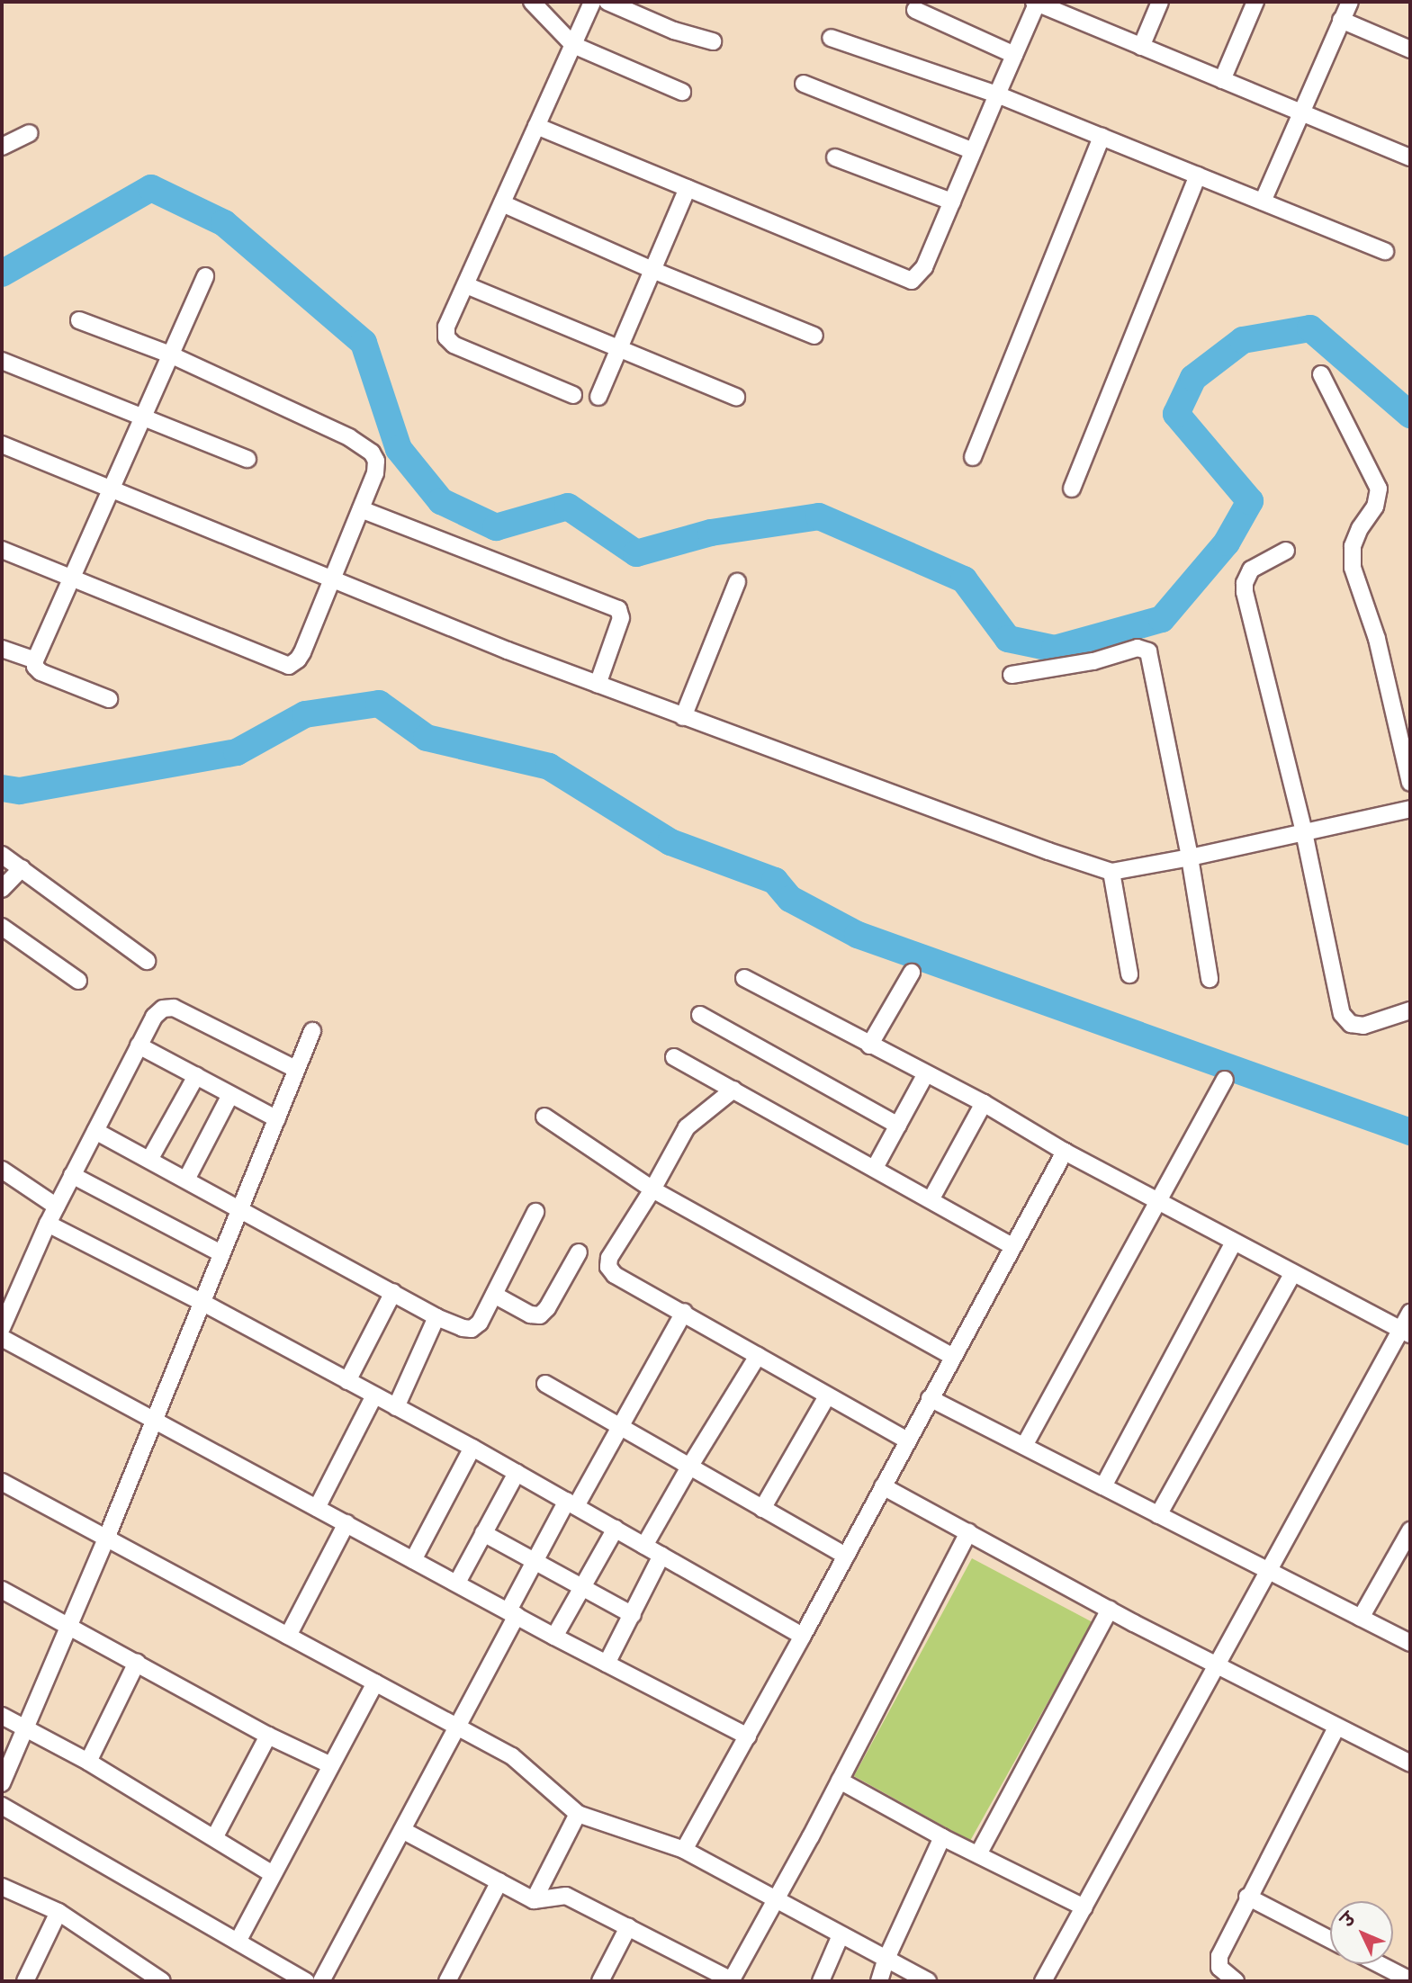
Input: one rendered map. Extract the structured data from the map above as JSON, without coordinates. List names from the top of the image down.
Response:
{
  "north": "top left"
}
